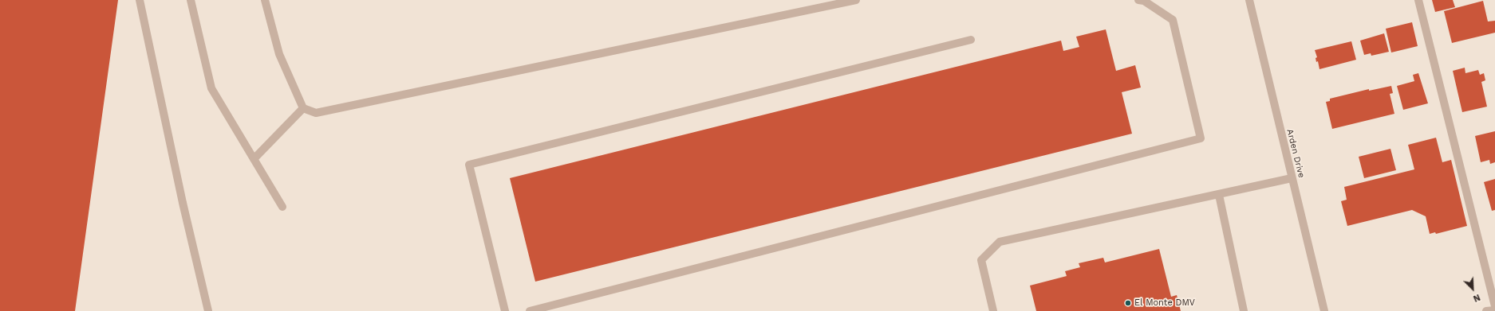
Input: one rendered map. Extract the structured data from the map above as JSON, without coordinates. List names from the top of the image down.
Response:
{
  "streets": {
    "street": ["Arden Drive"]
  },
  "places": ["El Monte DMV"],
  "north": "bottom right"
}
